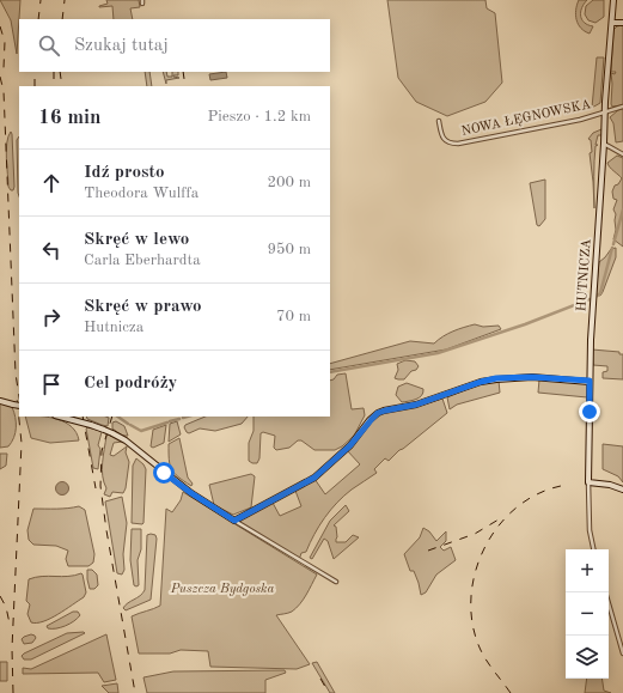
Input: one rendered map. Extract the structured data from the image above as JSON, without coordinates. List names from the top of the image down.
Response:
{
  "streets": {
    "street": ["NOWA ŁĘGNOWSKA", "HUTNICZA"]
  },
  "crossings": [
    ["NOWA ŁĘGNOWSKA", "HUTNICZA"]
  ],
  "parks": ["Puszcza Bydgoska"],
  "page": {
    "search": "Szukaj tutaj",
    "heading": ["16 min", "Pieszo · 1.2 km"],
    "list": [
      ["Idź prosto", "Theodora Wulffa", "200 m"],
      ["Skręć w lewo", "Carla Eberhardta", "950 m"],
      ["Skręć w prawo", "Hutnicza", "70 m"],
      "Cel podróży"
    ],
    "map_buttons": ["+", "−"]
  }
}
